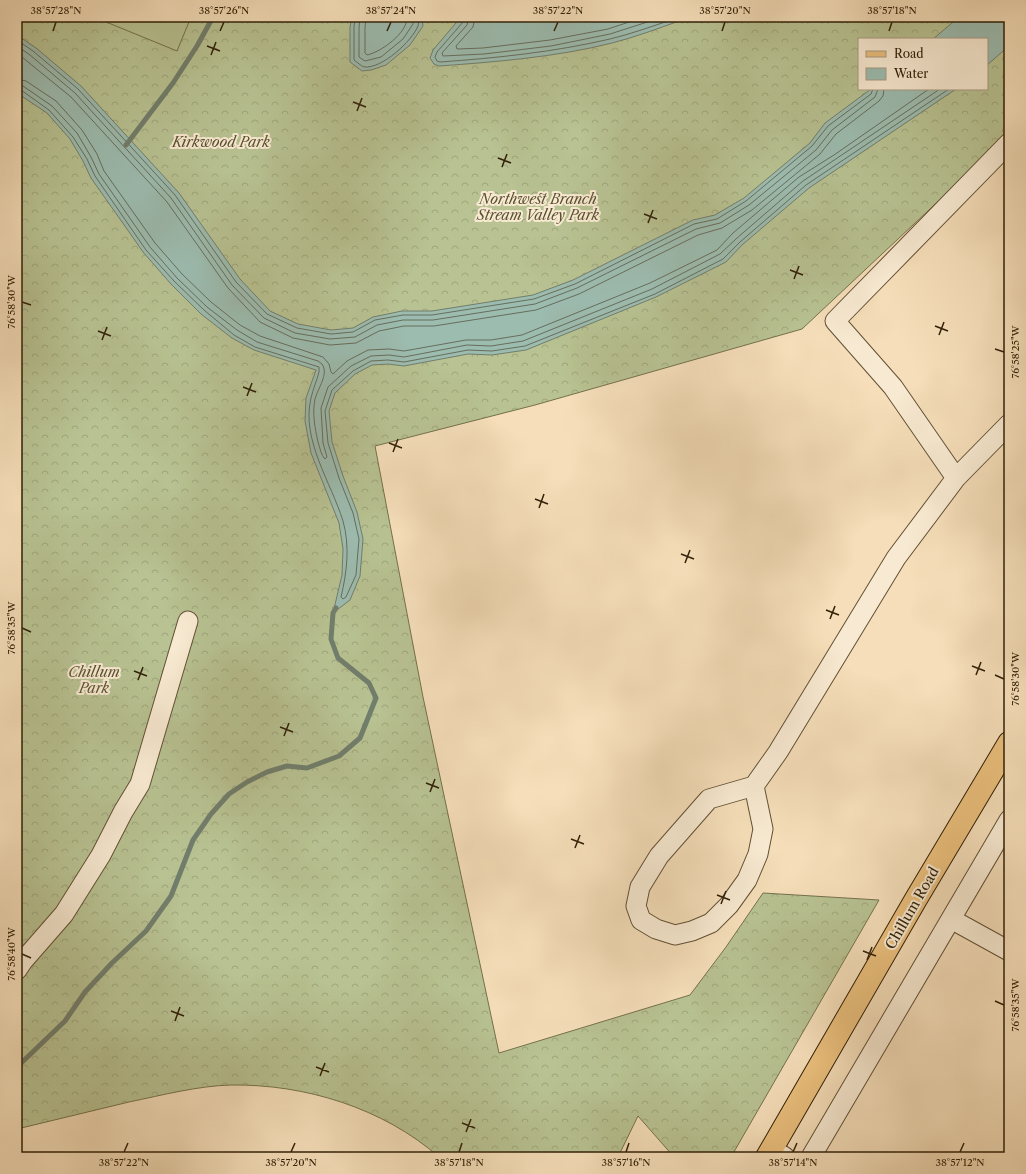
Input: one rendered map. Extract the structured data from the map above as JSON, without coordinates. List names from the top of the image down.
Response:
{
  "streets": {
    "main road": ["Chillum Road"]
  },
  "parks": ["Kirkwood Park", "Northwest Branch Stream Valley Park", "Chillum Park"],
  "legend": ["Road", "Water"],
  "coordinates": [
    "38°57'28\"N",
    "38°57'26\"N",
    "38°57'24\"N",
    "38°57'22\"N",
    "38°57'20\"N",
    "38°57'18\"N",
    "76°58'30\"W",
    "76°58'25\"W",
    "76°58'35\"W",
    "76°58'40\"W",
    "38°57'16\"N",
    "38°57'14\"N",
    "38°57'12\"N"
  ]
}
